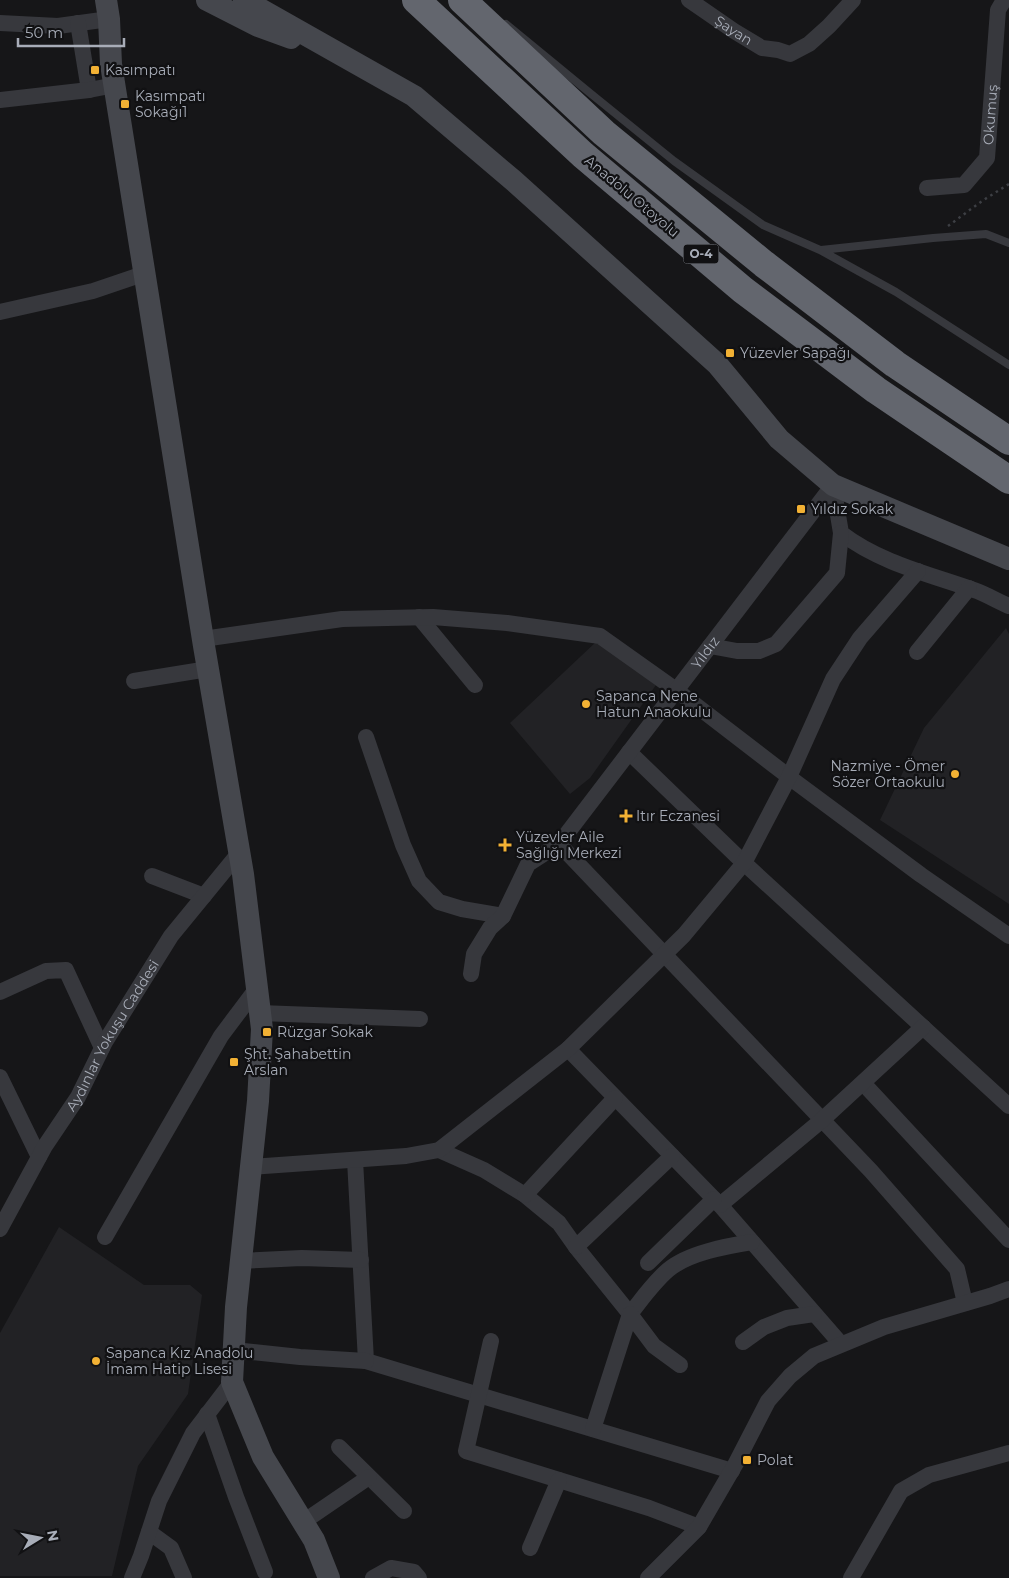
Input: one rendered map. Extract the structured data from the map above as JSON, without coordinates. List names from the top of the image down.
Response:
{
  "streets": {
    "highway": ["Anadolu Otoyolu", "O-4"],
    "street": [
      "Şayan",
      "Okumuş",
      "Yıldız",
      "Aydınlar Yokuşu Caddesi"
    ]
  },
  "places": {
    "transit": [
      "Kasımpatı",
      "Kasımpatı Sokağı1",
      "Yüzevler Sapağı",
      "Yıldız Sokak",
      "Rüzgar Sokak",
      "Şht. Şahabettin Arslan",
      "Polat"
    ],
    "other": ["Sapanca Nene Hatun Anaokulu", "Nazmiye - Ömer Sözer Ortaokulu", "Sapanca Kız Anadolu İmam Hatip Lisesi"],
    "health": ["Itır Eczanesi", "Yüzevler Aile Sağlığı Merkezi"]
  },
  "scale_bar": "50 m",
  "north": "right"
}
